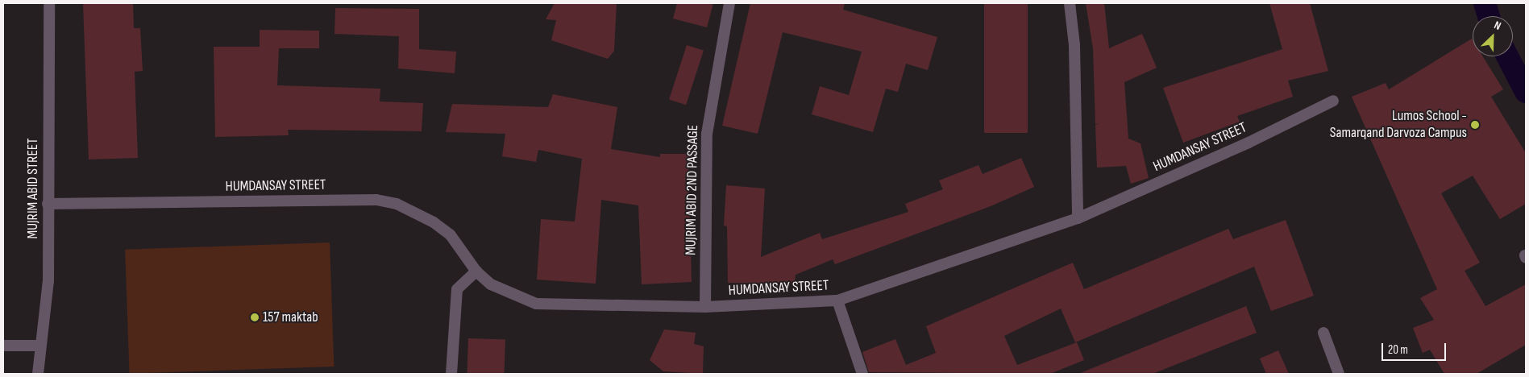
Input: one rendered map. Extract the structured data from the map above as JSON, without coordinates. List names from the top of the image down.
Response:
{
  "streets": {
    "street": ["HUMDANSAY STREET", "MUJRIM ABID STREET", "MUJRIM ABID 2ND PASSAGE"]
  },
  "crossings": [
    ["HUMDANSAY STREET", "MUJRIM ABID STREET"],
    ["HUMDANSAY STREET", "MUJRIM ABID 2ND PASSAGE"]
  ],
  "places": ["Lumos School - Samarqand Darvoza Campus", "157 maktab"],
  "scale_bar": "20 m",
  "north": "top right"
}
